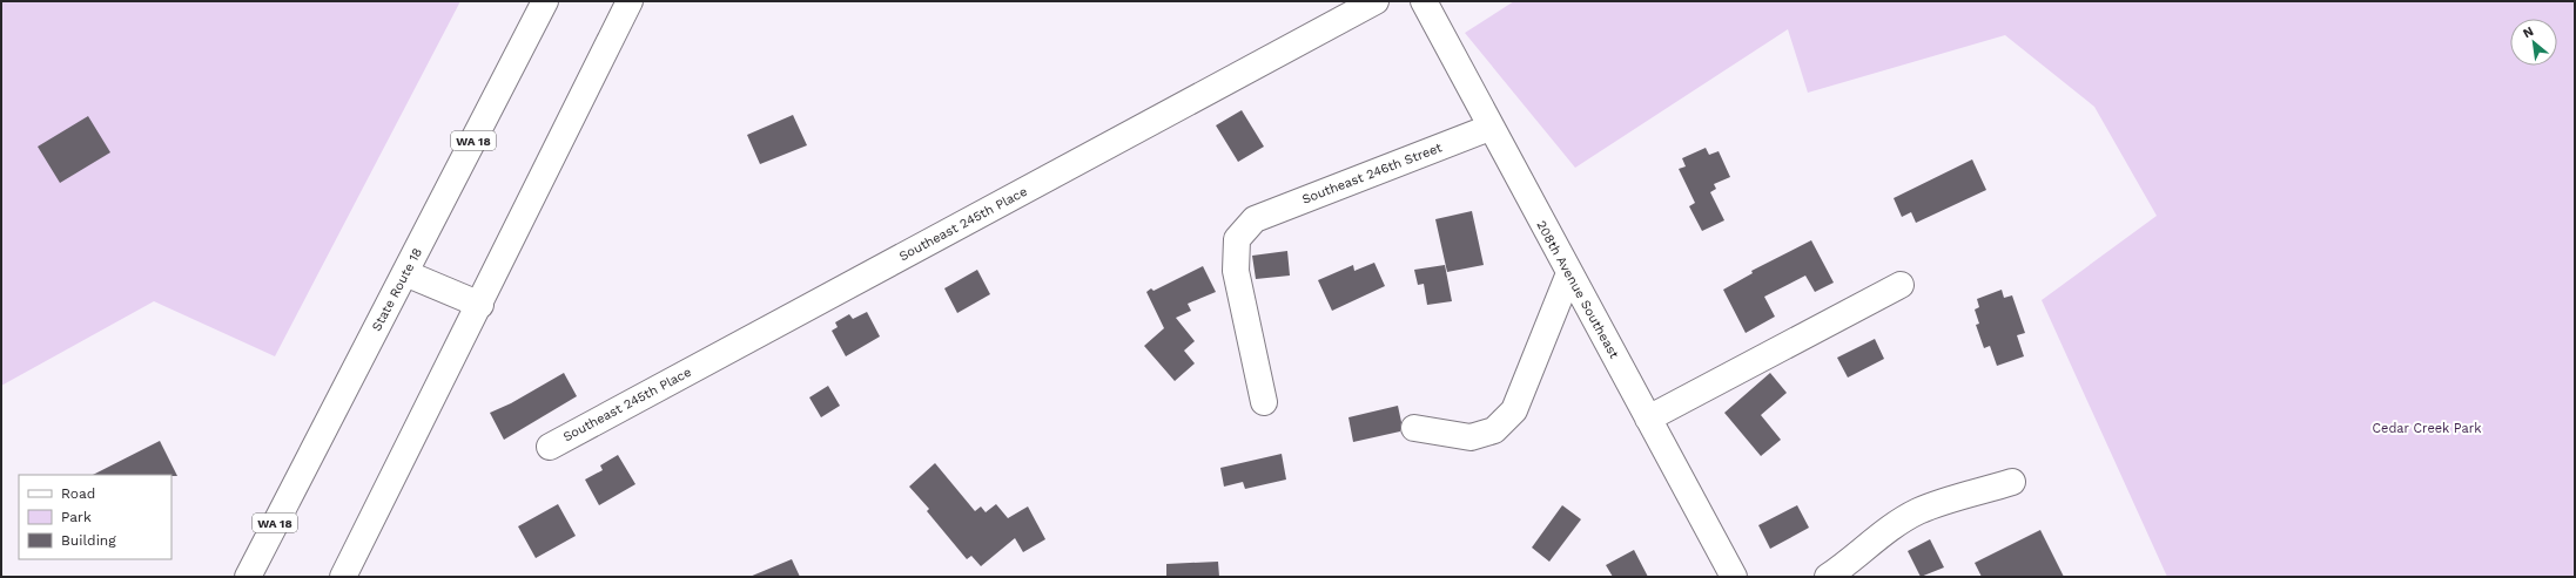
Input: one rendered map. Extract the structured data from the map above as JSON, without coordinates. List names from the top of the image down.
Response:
{
  "streets": {
    "main road": [
      "WA 18",
      "Southeast 246th Street",
      "Southeast 245th Place",
      "State Route 18",
      "208th Avenue Southeast"
    ]
  },
  "crossings": [
    ["Southeast 246th Street", "208th Avenue Southeast"]
  ],
  "parks": ["Cedar Creek Park"],
  "legend": ["Road", "Park", "Building"],
  "north": "top left"
}
